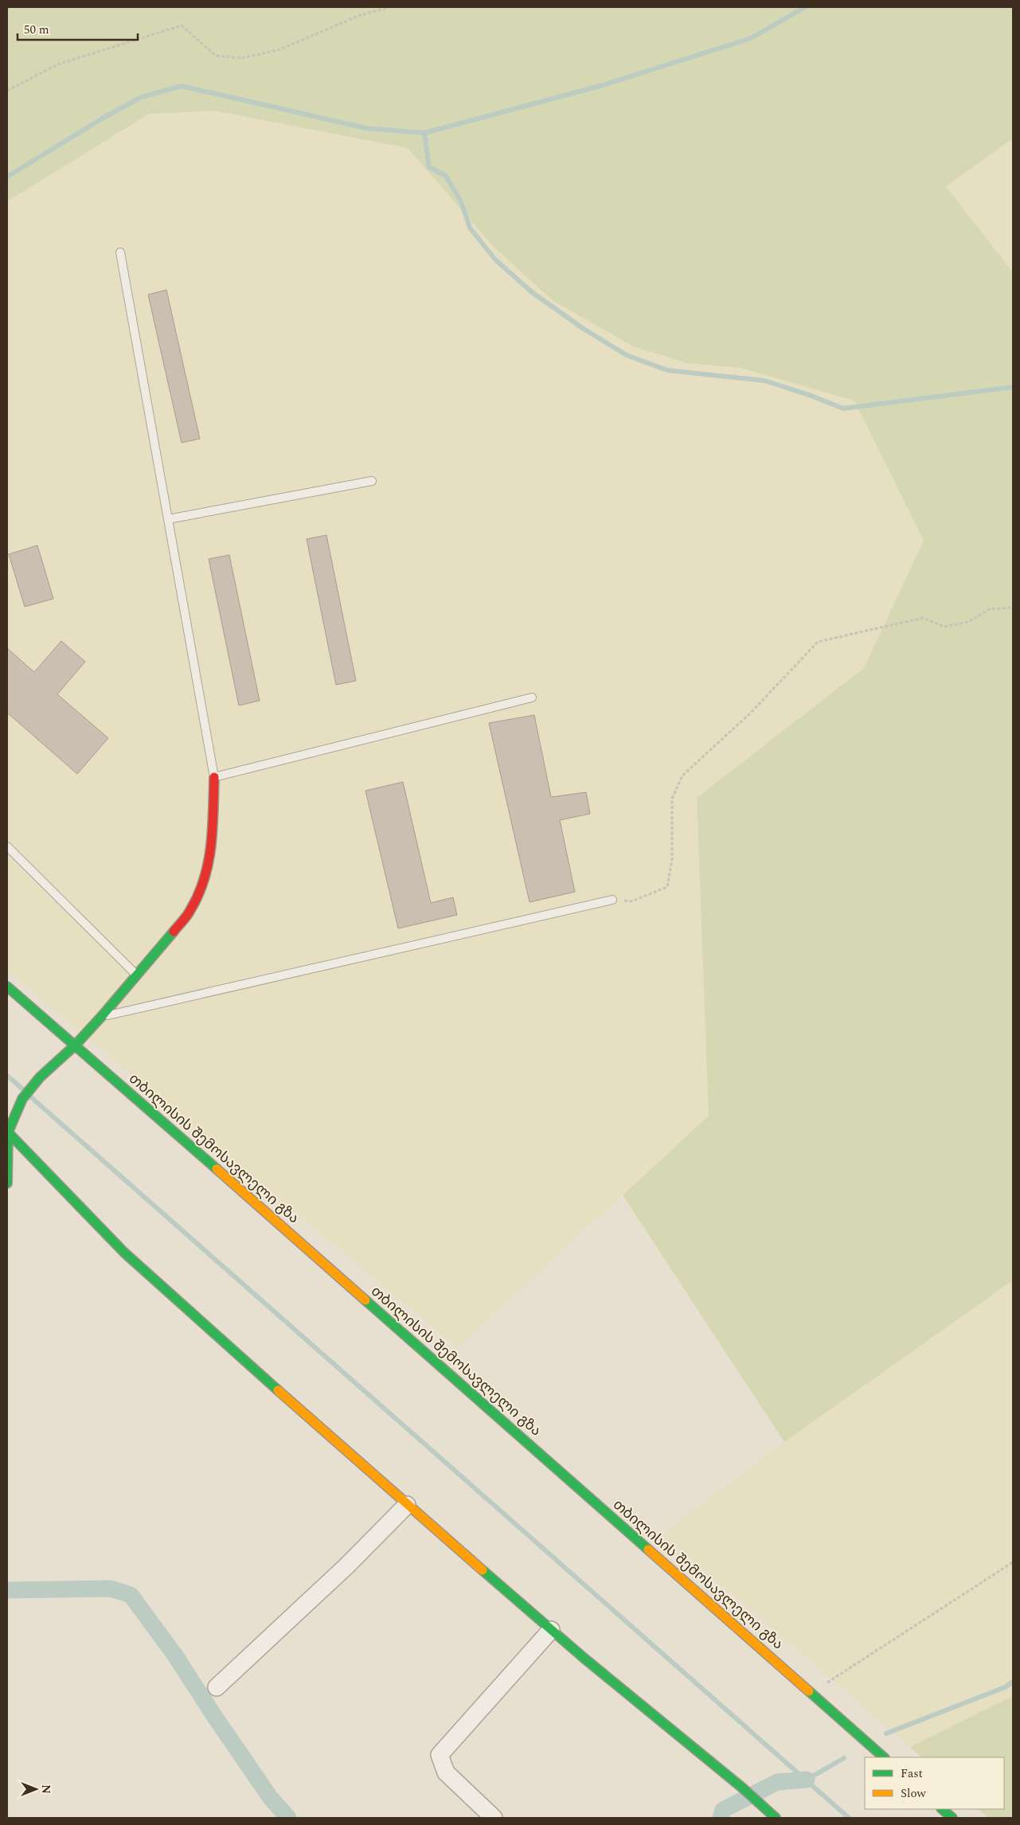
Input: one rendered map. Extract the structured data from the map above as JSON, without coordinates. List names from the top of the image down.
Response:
{
  "streets": {
    "main road": ["თბილისის შემოსავლელი გზა"]
  },
  "legend": ["Fast", "Slow"],
  "scale_bar": "50 m",
  "north": "right"
}
